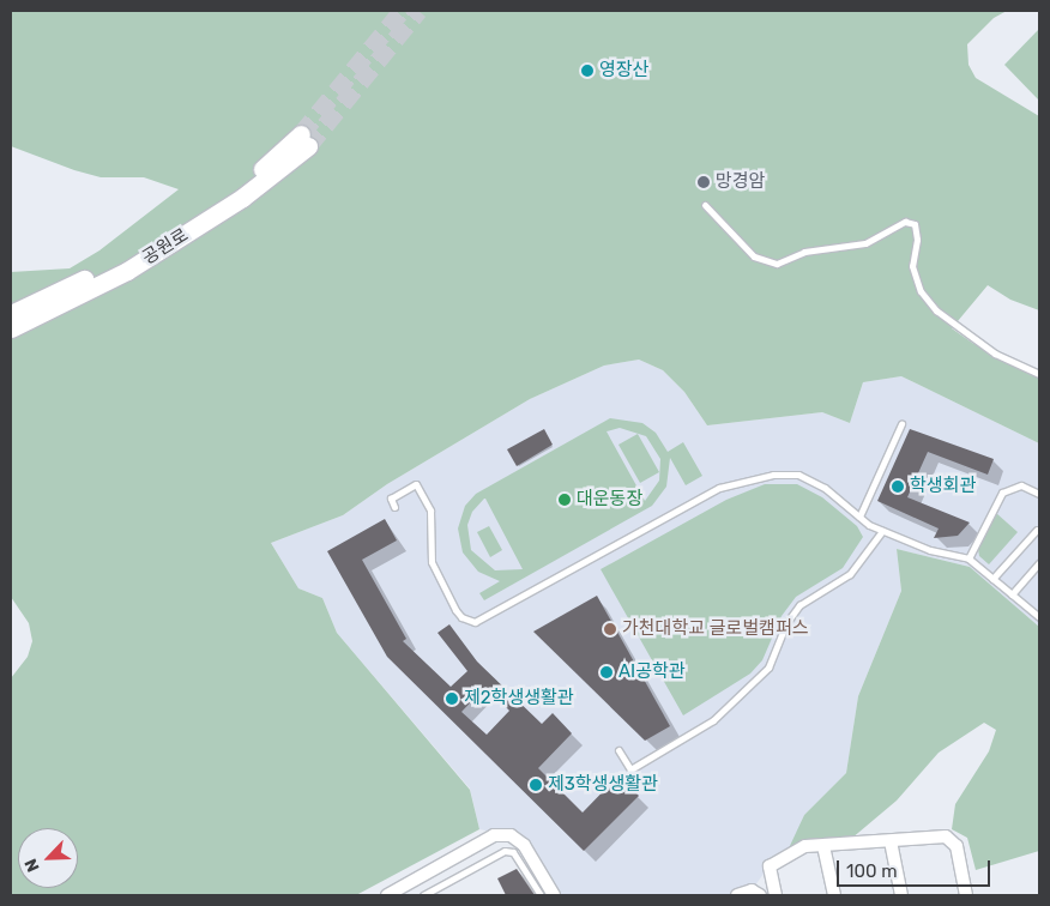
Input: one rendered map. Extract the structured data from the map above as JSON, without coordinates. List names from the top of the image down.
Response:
{
  "streets": {
    "main road": ["공원로"]
  },
  "places": [
    "영장산",
    "망경암",
    "학생회관",
    "대운동장",
    "가천대학교 글로벌캠퍼스",
    "AI공학관",
    "제2학생생활관",
    "제3학생생활관"
  ],
  "scale_bar": "100 m",
  "north": "bottom left"
}
